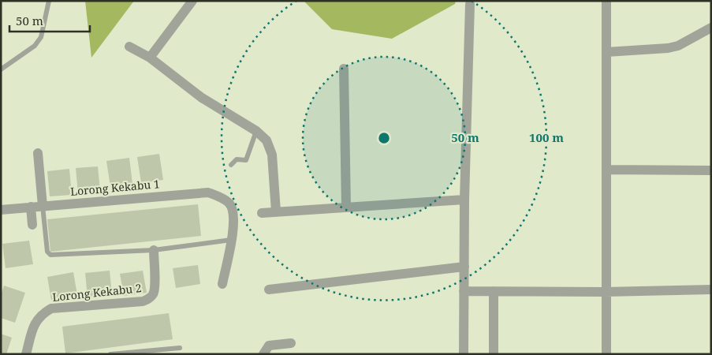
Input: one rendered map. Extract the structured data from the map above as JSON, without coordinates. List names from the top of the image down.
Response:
{
  "streets": {
    "street": ["Lorong Kekabu 1", "Lorong Kekabu 2"]
  },
  "scale_bar": "50 m",
  "rings": ["50 m", "100 m"]
}
